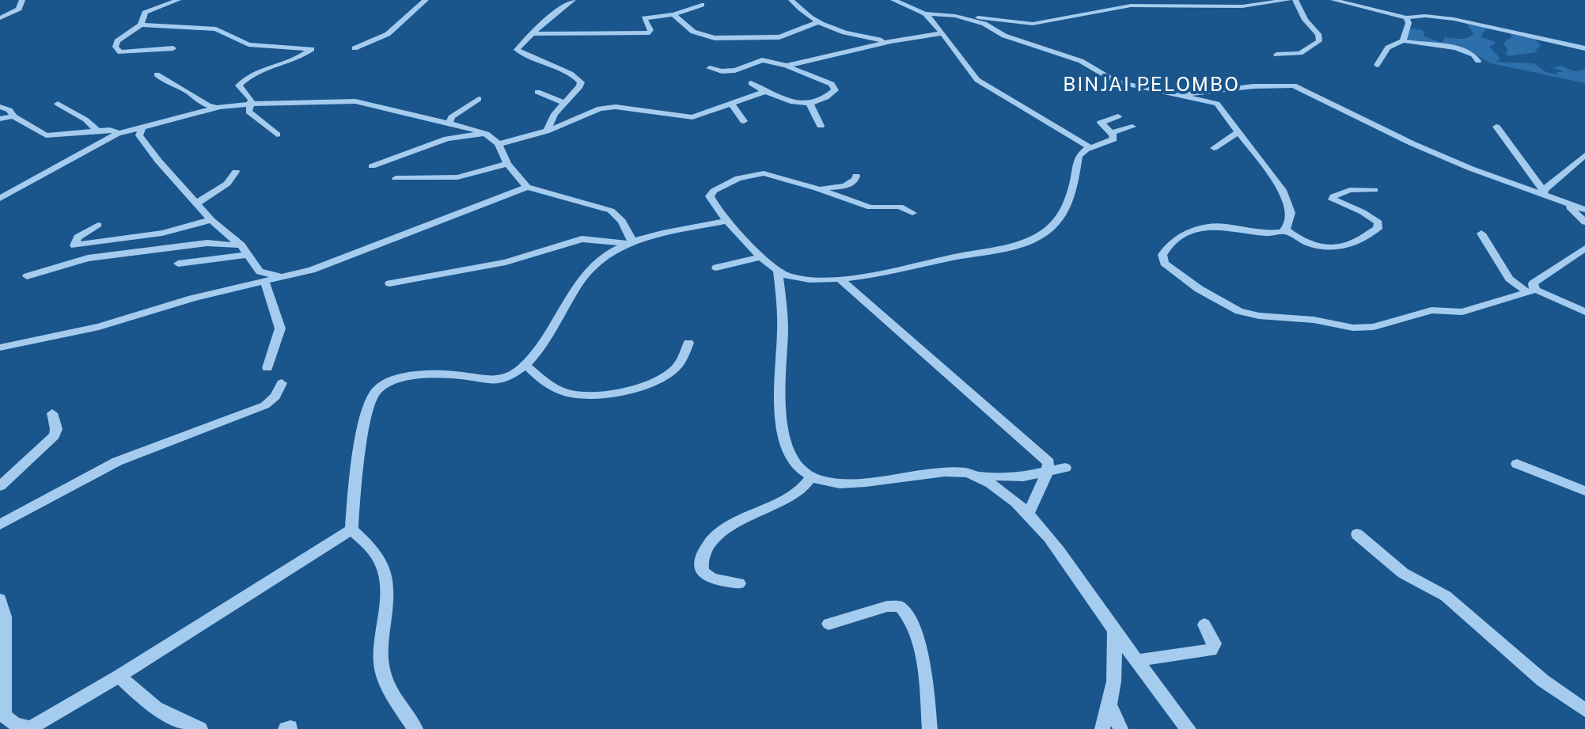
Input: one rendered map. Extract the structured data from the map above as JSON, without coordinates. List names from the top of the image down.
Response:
{
  "districts": ["BINJAI PELOMBO"]
}
